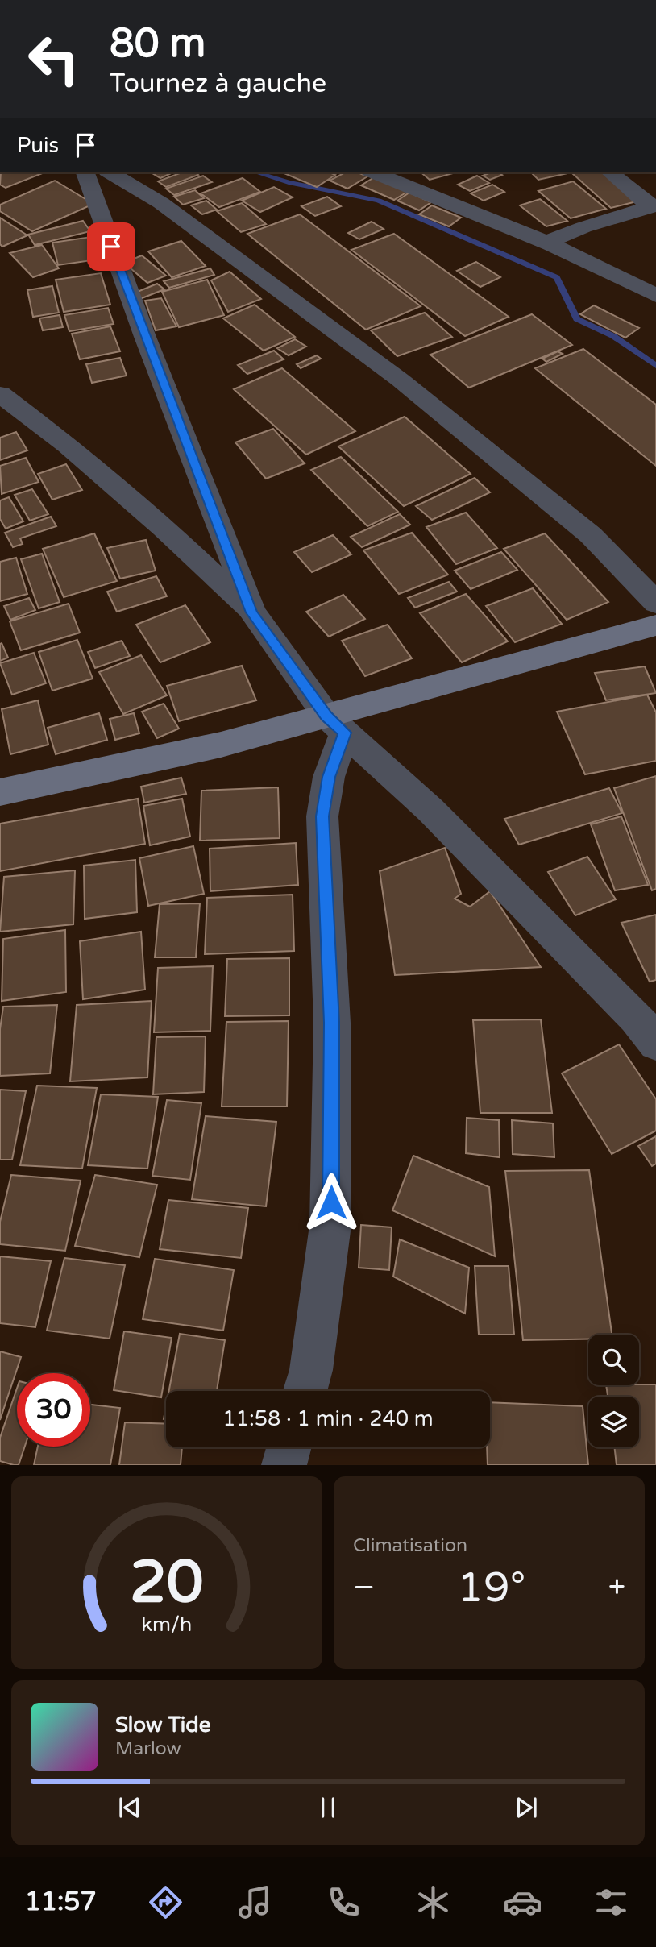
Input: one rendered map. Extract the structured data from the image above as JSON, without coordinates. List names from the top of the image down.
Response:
{
  "page": {
    "turn": ["80 m", "Tournez à gauche"],
    "then": "Puis",
    "limit": "30",
    "trip": "11:58 · 1 min · 240 m",
    "tile": "Climatisation",
    "heat": ["−", "19°", "+"],
    "song": ["Slow Tide", "Marlow"],
    "tabs": "11:57",
    "gauge": ["20", "km/h"]
  }
}
